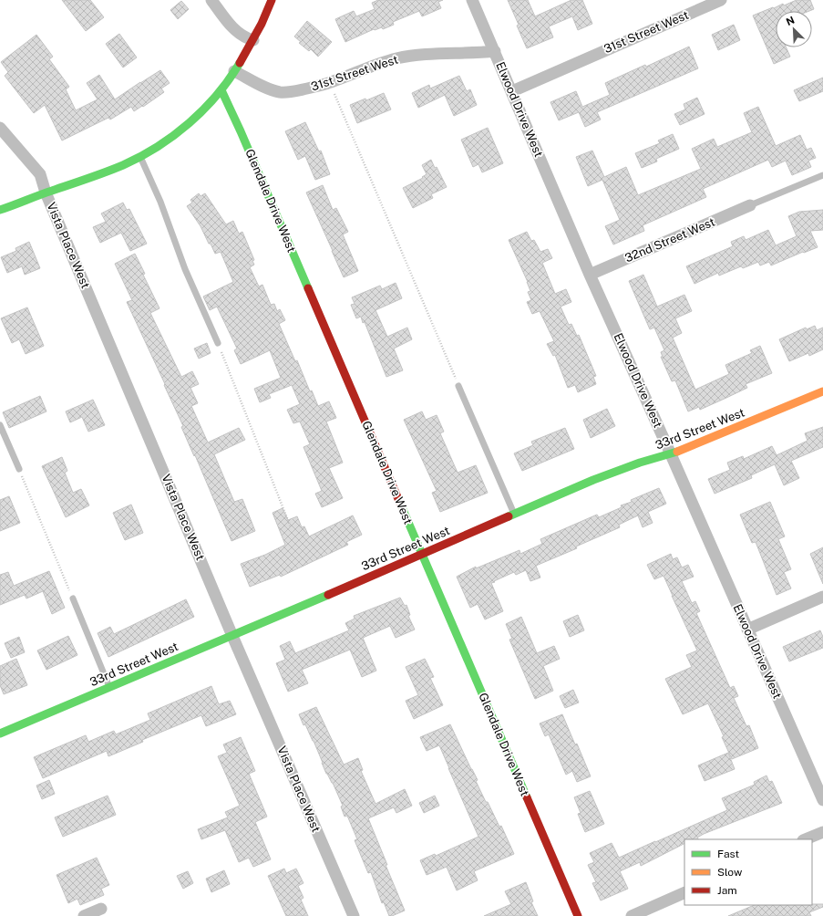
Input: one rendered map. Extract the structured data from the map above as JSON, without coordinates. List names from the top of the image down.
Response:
{
  "streets": {
    "street": [
      "31st Street West",
      "Elwood Drive West",
      "Glendale Drive West",
      "32nd Street West",
      "Vista Place West",
      "33rd Street West"
    ]
  },
  "crossings": [
    ["31st Street West", "Elwood Drive West"],
    ["Elwood Drive West", "32nd Street West"],
    ["Elwood Drive West", "33rd Street West"],
    ["Glendale Drive West", "33rd Street West"],
    ["Vista Place West", "33rd Street West"]
  ],
  "legend": ["Fast", "Slow", "Jam"],
  "north": "top left"
}
